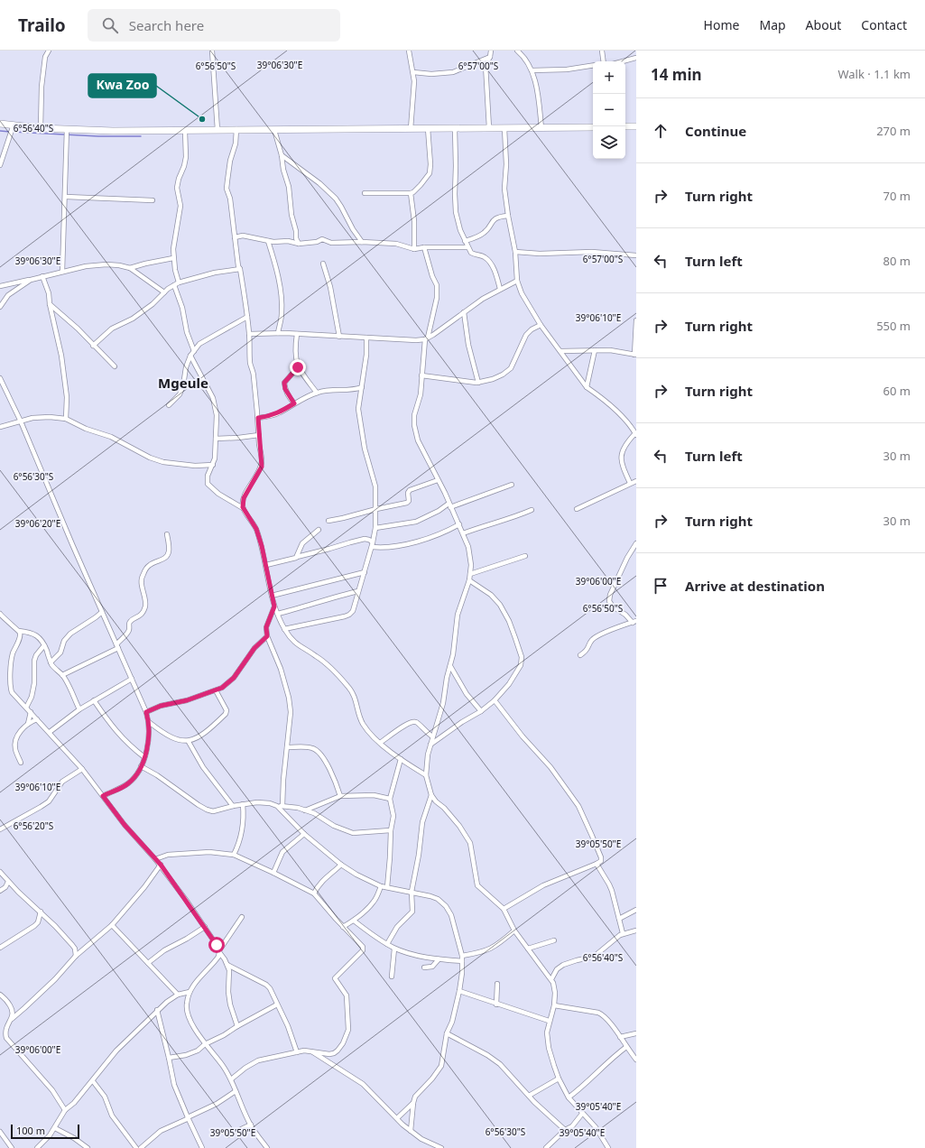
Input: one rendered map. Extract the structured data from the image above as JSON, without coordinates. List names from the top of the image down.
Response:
{
  "districts": ["Mgeule"],
  "places": ["Kwa Zoo"],
  "scale_bar": "100 m",
  "page": {
    "header": "Trailo",
    "search": "Search here",
    "nav": [
      "Home",
      "Map",
      "About",
      "Contact"
    ],
    "heading": ["14 min", "Walk · 1.1 km"],
    "map_buttons": ["+", "−"],
    "list": [
      ["Continue", "270 m"],
      ["Turn right", "70 m"],
      ["Turn left", "80 m"],
      ["Turn right", "550 m"],
      ["Turn right", "60 m"],
      ["Turn left", "30 m"],
      ["Turn right", "30 m"],
      "Arrive at destination"
    ],
    "scale": "100 m"
  },
  "coordinates": [
    "39°06'30\"E",
    "6°56'50\"S",
    "6°57'00\"S",
    "6°56'40\"S",
    "39°06'10\"E",
    "6°56'30\"S",
    "39°06'20\"E",
    "39°06'00\"E",
    "6°56'20\"S",
    "39°05'50\"E",
    "39°05'40\"E"
  ]
}
